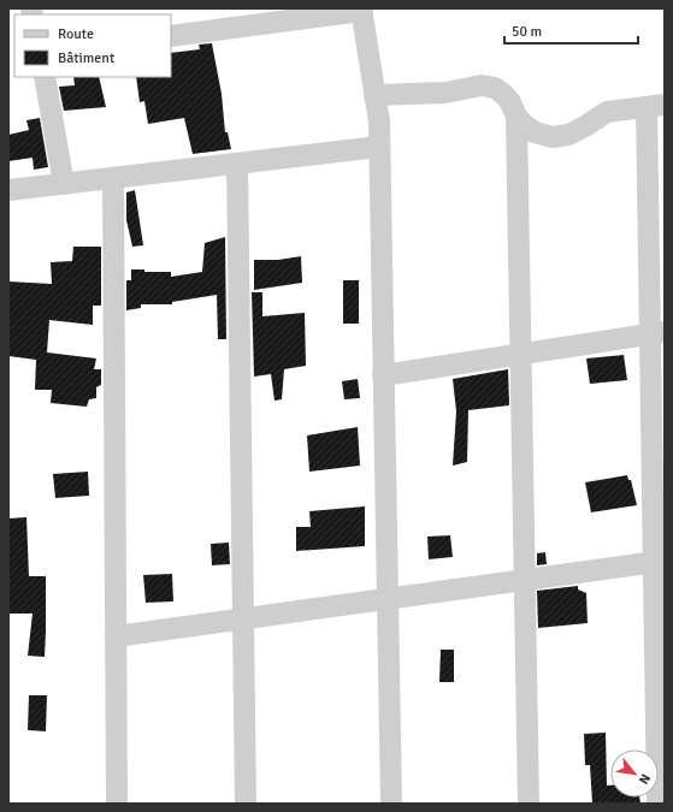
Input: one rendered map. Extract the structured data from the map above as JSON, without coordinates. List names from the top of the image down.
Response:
{
  "legend": ["Route", "Bâtiment"],
  "scale_bar": "50 m",
  "north": "bottom right"
}
